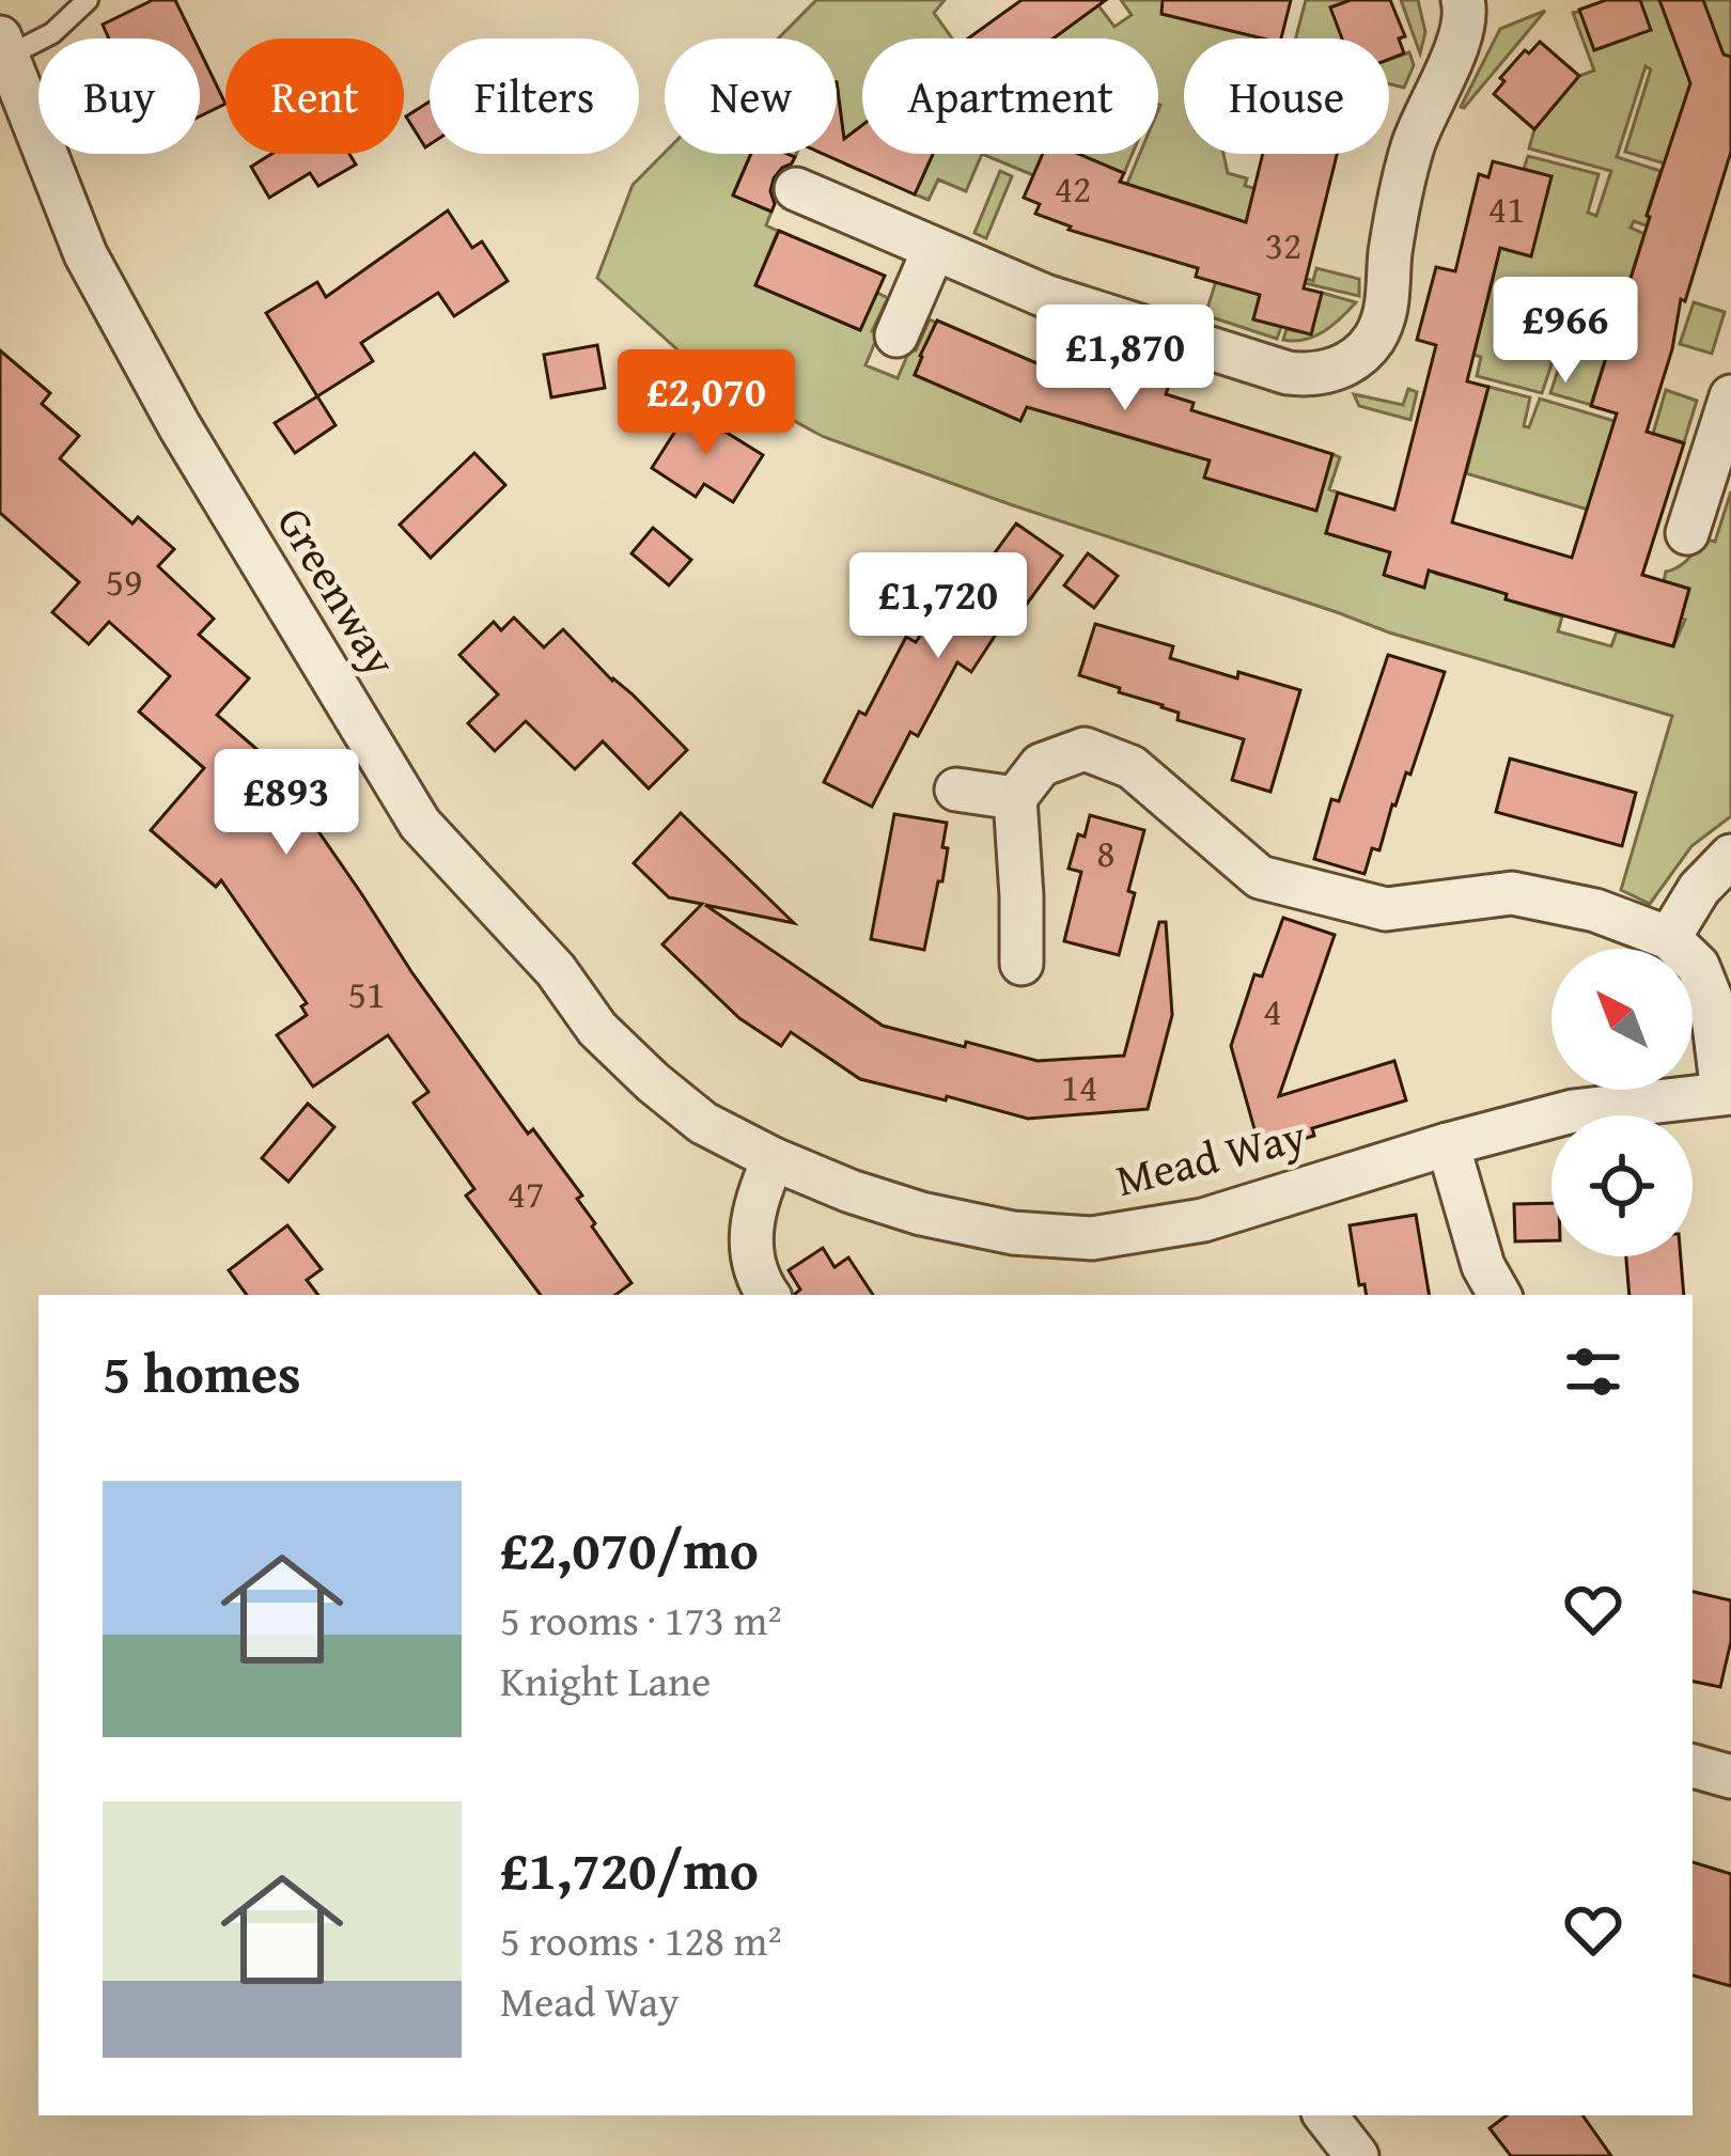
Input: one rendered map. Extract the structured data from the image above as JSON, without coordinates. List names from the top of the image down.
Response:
{
  "streets": {
    "street": ["Greenway", "Mead Way"]
  },
  "crossings": [
    ["Greenway", "Mead Way"]
  ],
  "house_numbers": [
    "42",
    "41",
    "32",
    "59",
    "8",
    "51",
    "4",
    "14",
    "47"
  ],
  "north": "top left",
  "page": {
    "chip": [
      "Buy",
      "Rent",
      "Filters",
      "New",
      "Apartment",
      "House"
    ],
    "price": [
      "£966",
      "£1,870",
      "£2,070",
      "£1,720",
      "£893"
    ],
    "heading": "5 homes",
    "list": [
      {
        "name": "£2,070/mo",
        "note": "5 rooms · 173 m² · Knight Lane"
      },
      {
        "name": "£1,720/mo",
        "note": "5 rooms · 128 m² · Mead Way"
      }
    ]
  }
}
